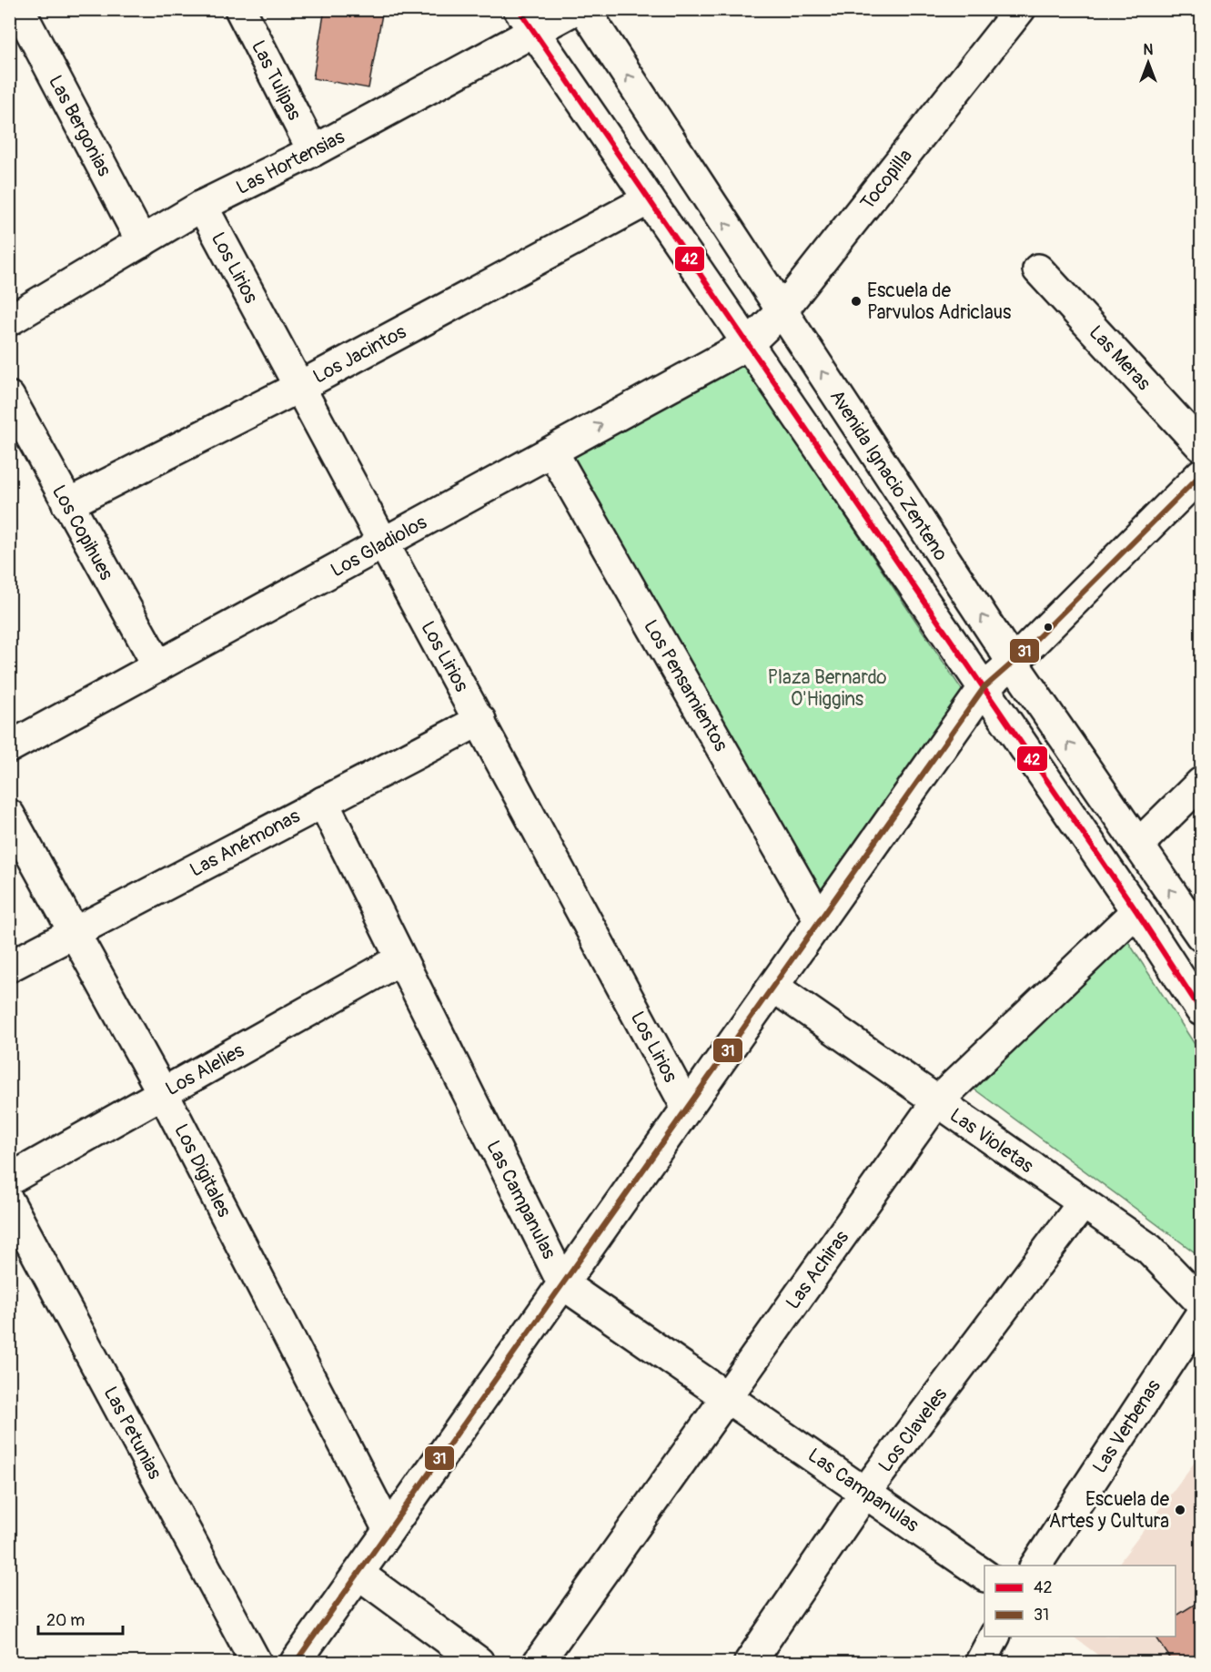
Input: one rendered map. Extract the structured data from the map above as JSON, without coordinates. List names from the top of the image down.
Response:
{
  "streets": {
    "street": [
      "Las Tulipas",
      "Las Bergonias",
      "Las Hortensias",
      "Tocopilla",
      "Los Lirios",
      "Los Jacintos",
      "Las Meras",
      "Avenida Ignacio Zenteno",
      "Los Copihues",
      "Los Gladiolos",
      "Los Pensamientos",
      "Las Anémonas",
      "Los Alelies",
      "Las Violetas",
      "Los Digitales",
      "Las Campanulas",
      "Las Achiras",
      "Las Verbenas",
      "Los Claveles",
      "Las Petunias"
    ]
  },
  "crossings": [
    ["Las Tulipas", "Las Hortensias"],
    ["Las Bergonias", "Las Hortensias"],
    ["Las Hortensias", "Los Lirios"],
    ["Las Hortensias", "Avenida Ignacio Zenteno"],
    ["Tocopilla", "Avenida Ignacio Zenteno"],
    ["Tocopilla", "Los Gladiolos"],
    ["Los Lirios", "Los Jacintos"],
    ["Los Lirios", "Los Gladiolos"],
    ["Los Lirios", "Las Anémonas"],
    ["Los Jacintos", "Avenida Ignacio Zenteno"],
    ["Los Jacintos", "Los Copihues"],
    ["Avenida Ignacio Zenteno", "Los Gladiolos"],
    ["Avenida Ignacio Zenteno", "Las Achiras"],
    ["Los Copihues", "Los Gladiolos"],
    ["Los Gladiolos", "Los Pensamientos"],
    ["Las Anémonas", "Los Digitales"],
    ["Las Anémonas", "Las Campanulas"],
    ["Los Alelies", "Los Digitales"],
    ["Los Alelies", "Las Campanulas"],
    ["Las Violetas", "Las Achiras"],
    ["Las Violetas", "Los Claveles"],
    ["Las Campanulas", "Las Achiras"],
    ["Las Campanulas", "Los Claveles"]
  ],
  "parks": ["Plaza Bernardo O'Higgins"],
  "places": ["Escuela de Parvulos Adriclaus", "Escuela de Artes y Cultura"],
  "lines": ["transit line 42", "transit line 31"],
  "legend": ["42", "31"],
  "scale_bar": "20 m",
  "north": "top"
}
